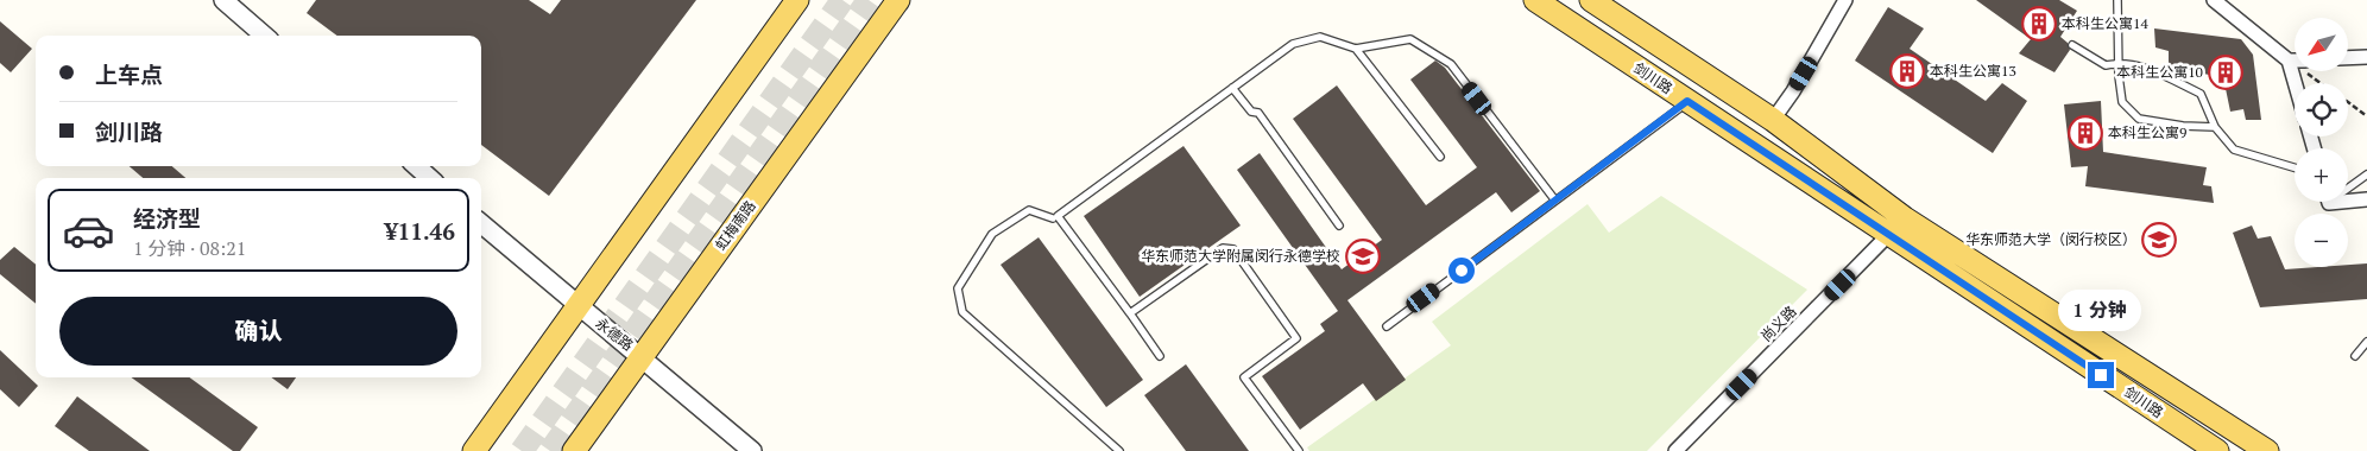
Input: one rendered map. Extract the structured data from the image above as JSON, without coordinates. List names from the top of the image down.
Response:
{
  "streets": {
    "main road": ["剑川路", "虹梅南路"],
    "street": ["尚义路", "永德路"]
  },
  "crossings": [
    ["剑川路", "尚义路"],
    ["虹梅南路", "永德路"]
  ],
  "places": {
    "building": [
      "本科生公寓14",
      "本科生公寓13",
      "本科生公寓10",
      "本科生公寓9"
    ],
    "school or university": ["华东师范大学（闵行校区）", "华东师范大学附属闵行永德学校"]
  },
  "north": "bottom left",
  "page": {
    "map_buttons": ["+", "−"],
    "banner": ["上车点", "剑川路"],
    "list": [
      {
        "name": "经济型",
        "note": "1 分钟 · 08:21",
        "value": "¥11.46"
      }
    ],
    "buttons": "确认",
    "bubble": "1 分钟"
  }
}
